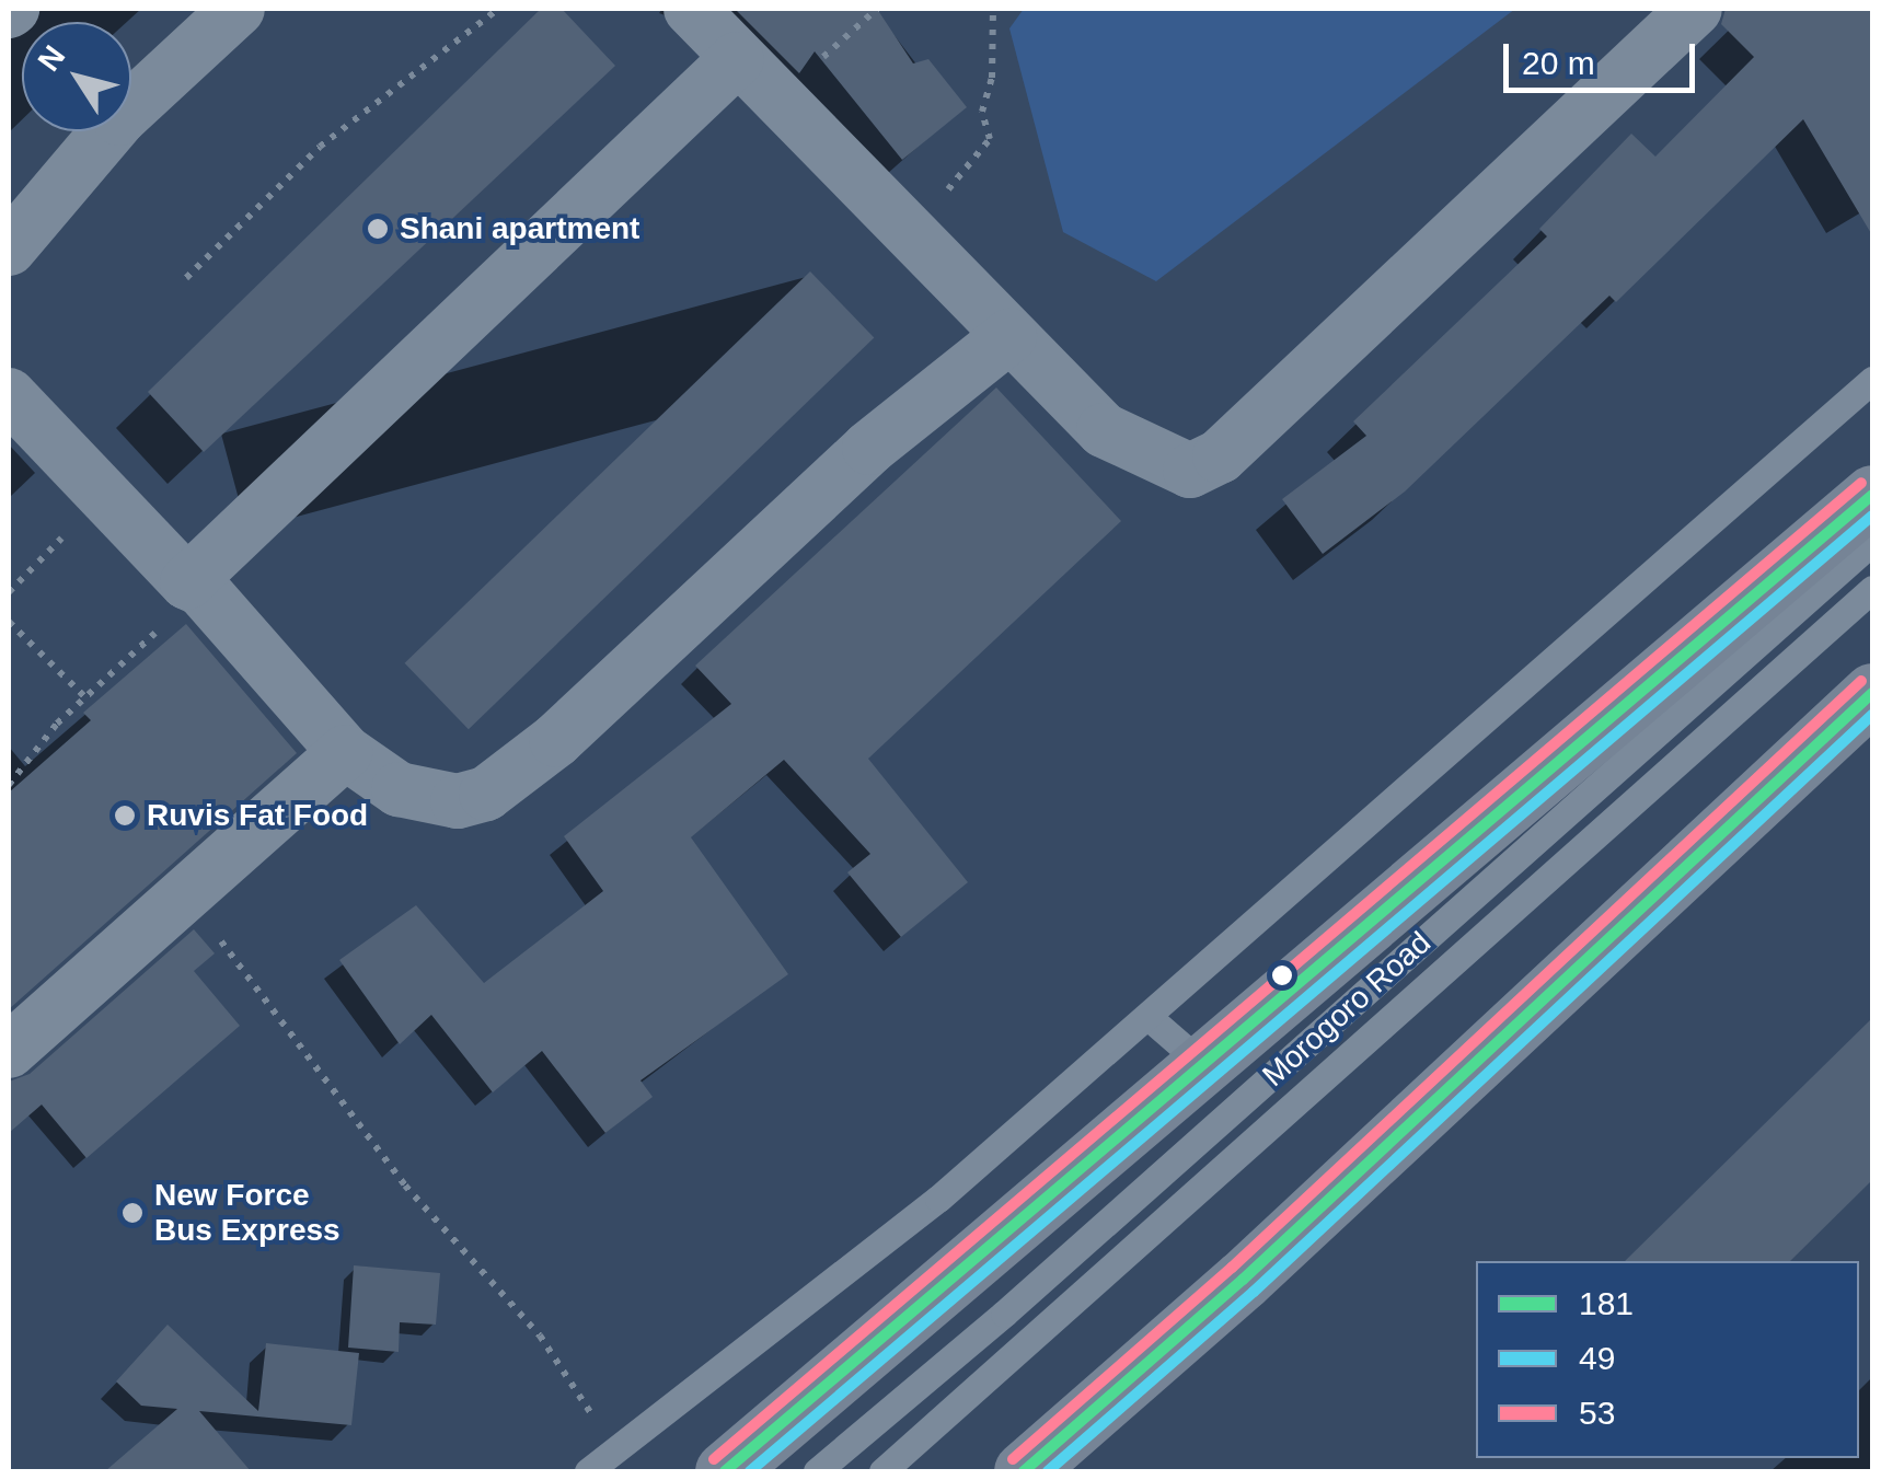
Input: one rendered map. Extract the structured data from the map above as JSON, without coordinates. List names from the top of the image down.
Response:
{
  "streets": {
    "highway": ["Morogoro Road"]
  },
  "places": ["Shani apartment", "Ruvis Fat Food", "New Force Bus Express"],
  "lines": ["transit line 53", "transit line 181", "transit line 49"],
  "legend": ["181", "49", "53"],
  "scale_bar": "20 m",
  "north": "top left"
}
